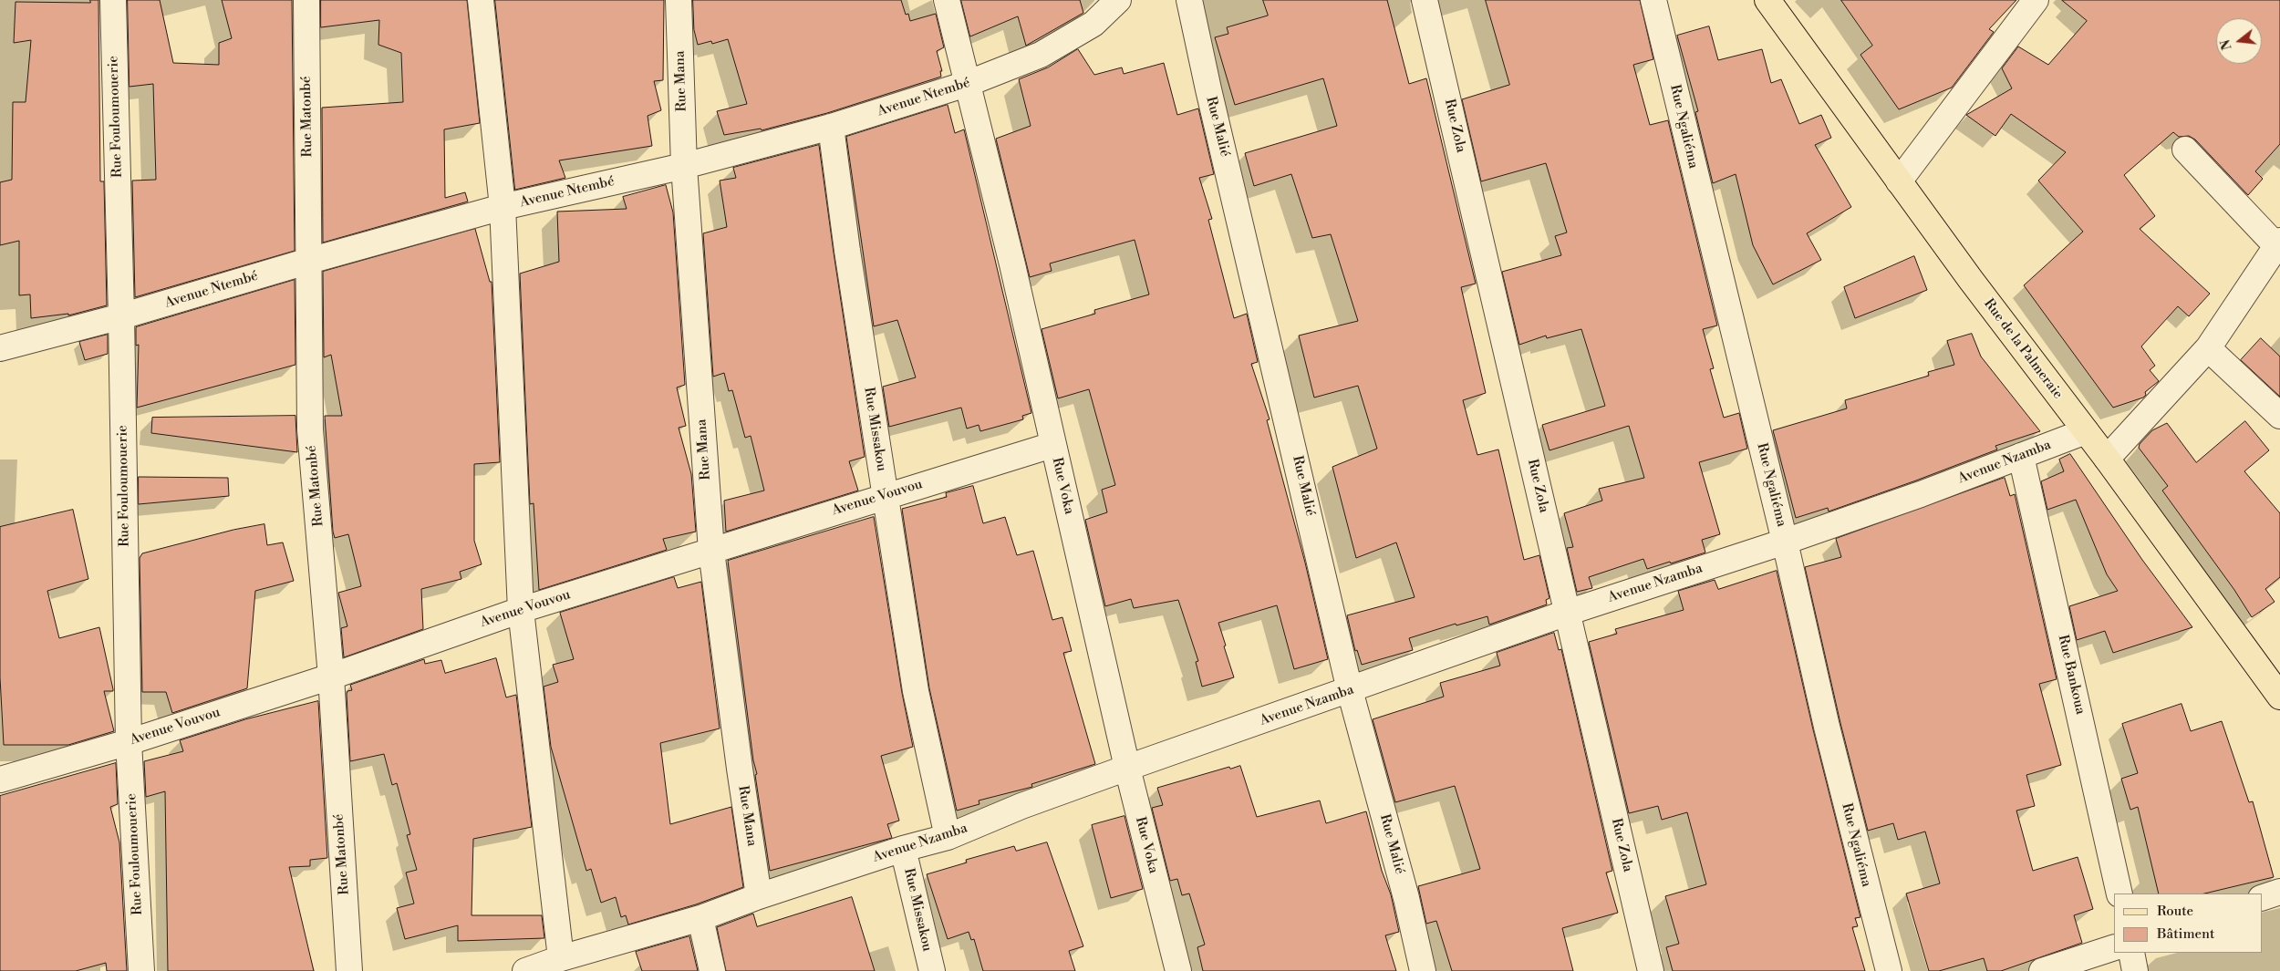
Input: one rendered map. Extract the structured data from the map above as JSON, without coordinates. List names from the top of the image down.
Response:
{
  "streets": {
    "main road": ["Rue de la Palmeraie"],
    "street": [
      "Rue Mana",
      "Avenue Ntembé",
      "Rue Fouloumouerie",
      "Rue Matonbé",
      "Rue Zola",
      "Rue Malié",
      "Rue Ngaliéma",
      "Rue Missakou",
      "Avenue Nzamba",
      "Rue Voka",
      "Avenue Vouvou",
      "Rue Bankoua"
    ]
  },
  "crossings": [
    ["Rue Mana", "Avenue Ntembé"],
    ["Rue Mana", "Avenue Nzamba"],
    ["Rue Mana", "Avenue Vouvou"],
    ["Avenue Ntembé", "Rue Fouloumouerie"],
    ["Avenue Ntembé", "Rue Matonbé"],
    ["Avenue Ntembé", "Rue Missakou"],
    ["Avenue Ntembé", "Rue Voka"],
    ["Rue Fouloumouerie", "Avenue Vouvou"],
    ["Rue Matonbé", "Avenue Vouvou"],
    ["Rue Zola", "Avenue Nzamba"],
    ["Rue Malié", "Avenue Nzamba"],
    ["Rue Ngaliéma", "Avenue Nzamba"],
    ["Rue de la Palmeraie", "Avenue Nzamba"],
    ["Rue Missakou", "Avenue Nzamba"],
    ["Rue Missakou", "Avenue Vouvou"],
    ["Avenue Nzamba", "Rue Voka"],
    ["Avenue Nzamba", "Rue Bankoua"],
    ["Rue Voka", "Avenue Vouvou"]
  ],
  "legend": ["Route", "Bâtiment"],
  "north": "left"
}
